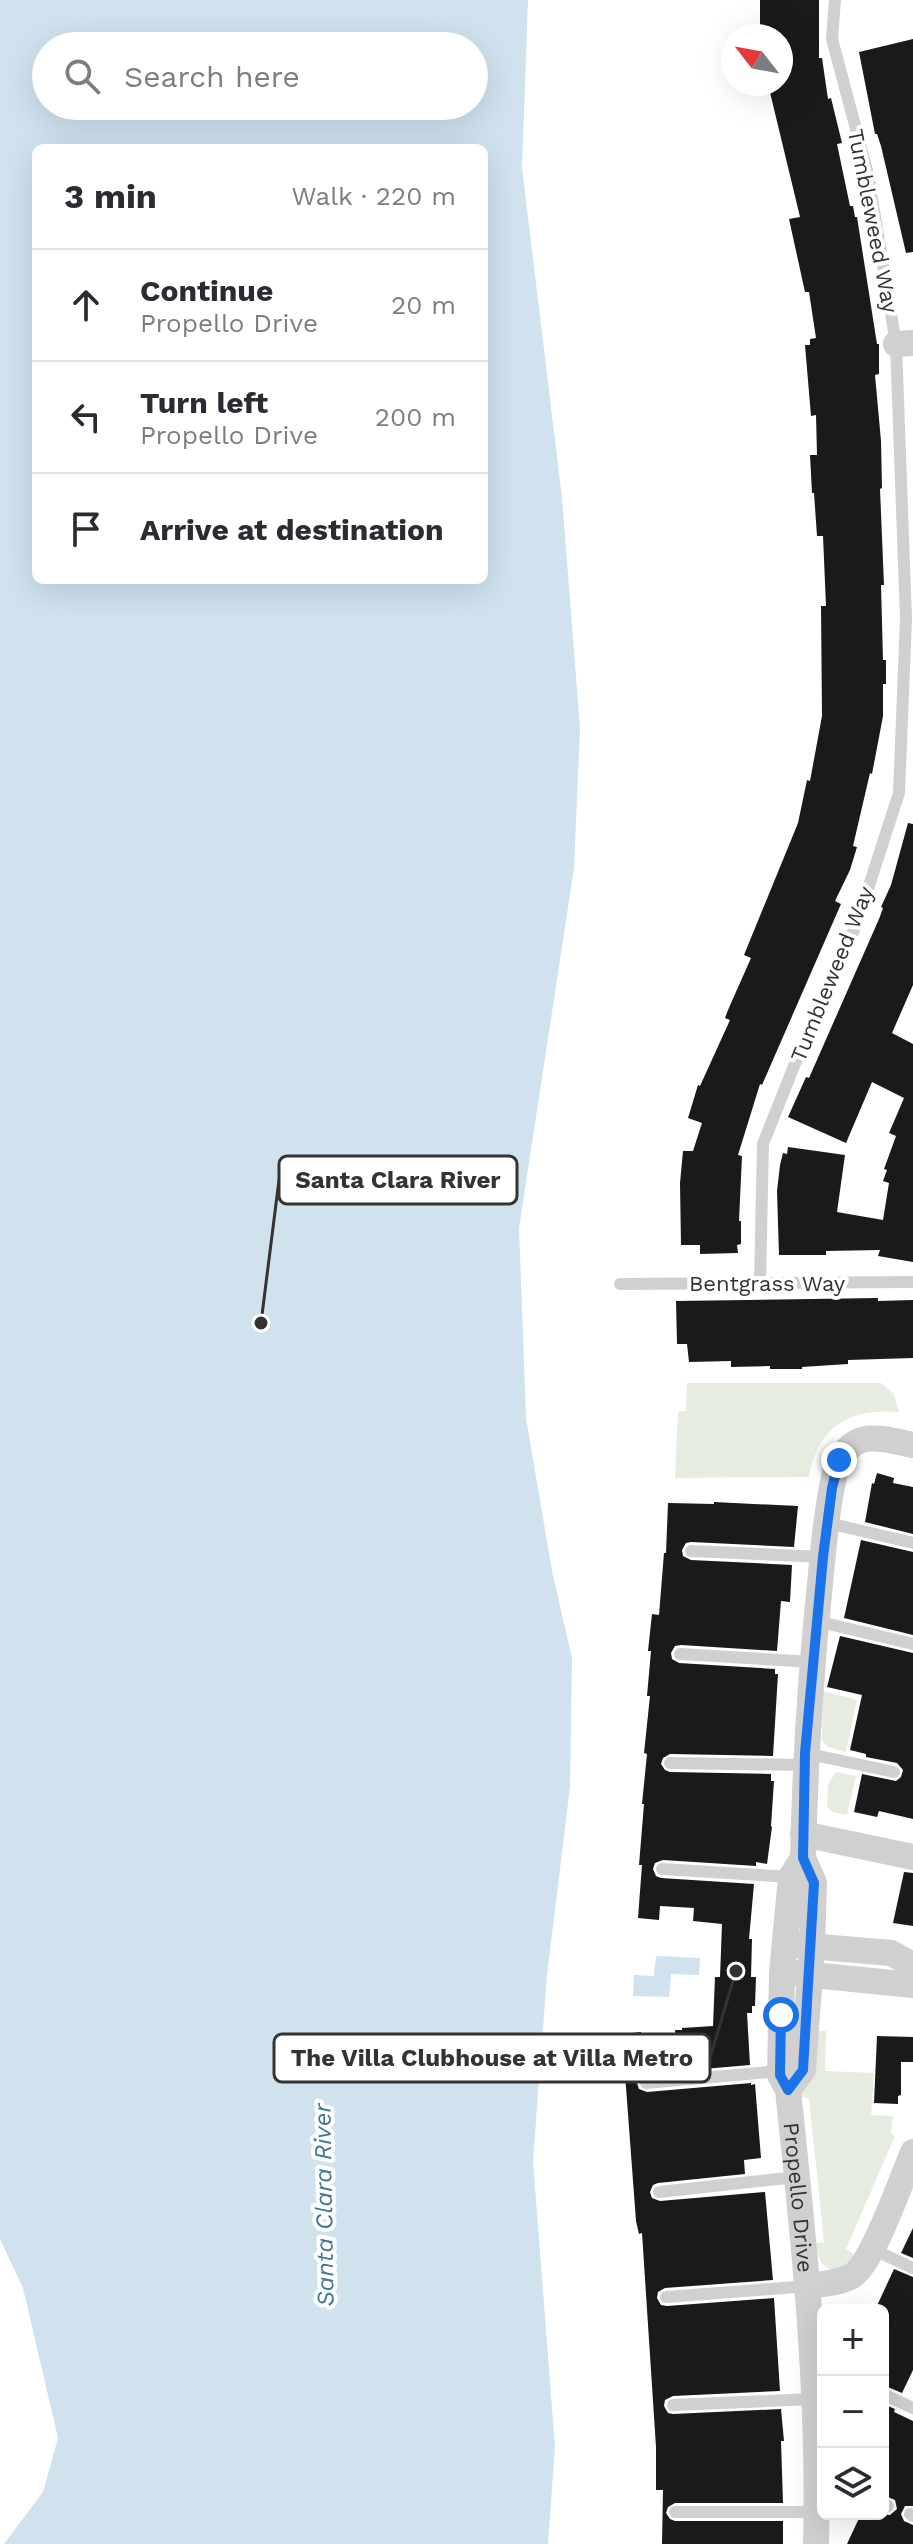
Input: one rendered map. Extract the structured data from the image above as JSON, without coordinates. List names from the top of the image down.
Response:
{
  "streets": {
    "street": ["Propello Drive"],
    "lane": ["Tumbleweed Way", "Bentgrass Way"]
  },
  "crossings": [
    ["Tumbleweed Way", "Bentgrass Way"]
  ],
  "water": ["Santa Clara River"],
  "places": ["Santa Clara River", "The Villa Clubhouse at Villa Metro"],
  "north": "top left",
  "page": {
    "search": "Search here",
    "heading": ["3 min", "Walk · 220 m"],
    "list": [
      ["Continue", "Propello Drive", "20 m"],
      ["Turn left", "Propello Drive", "200 m"],
      "Arrive at destination"
    ],
    "map_buttons": ["+", "−"]
  }
}
